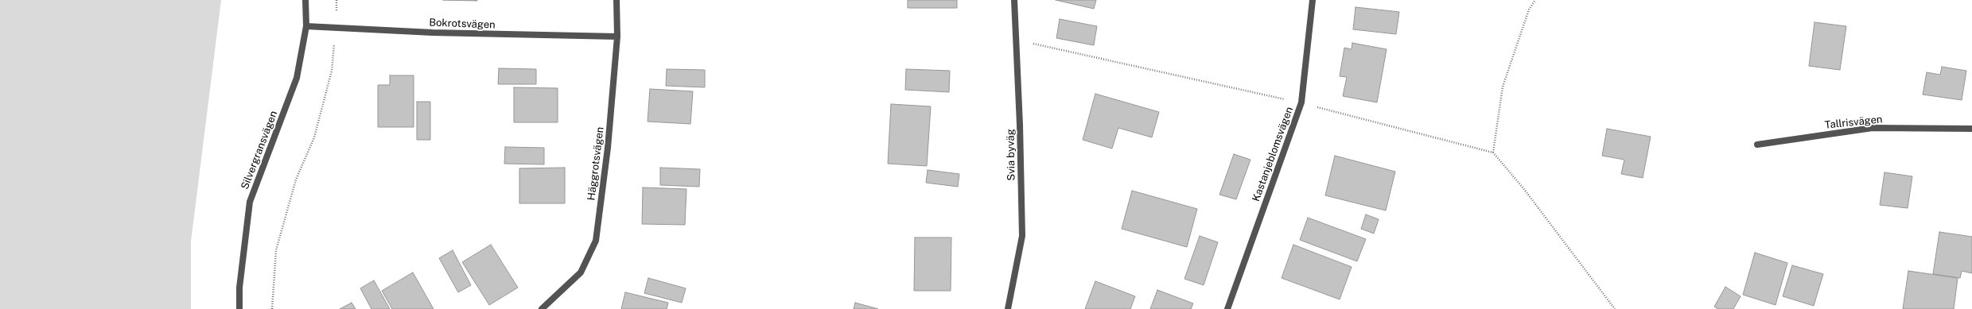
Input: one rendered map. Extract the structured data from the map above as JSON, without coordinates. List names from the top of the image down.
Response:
{
  "streets": {
    "street": [
      "Bokrotsvägen",
      "Tallrisvägen",
      "Silvergransvägen",
      "Kastanjeblomsvägen",
      "Svia byväg",
      "Häggrotsvägen"
    ]
  },
  "crossings": [
    ["Bokrotsvägen", "Silvergransvägen"],
    ["Bokrotsvägen", "Häggrotsvägen"]
  ]
}
